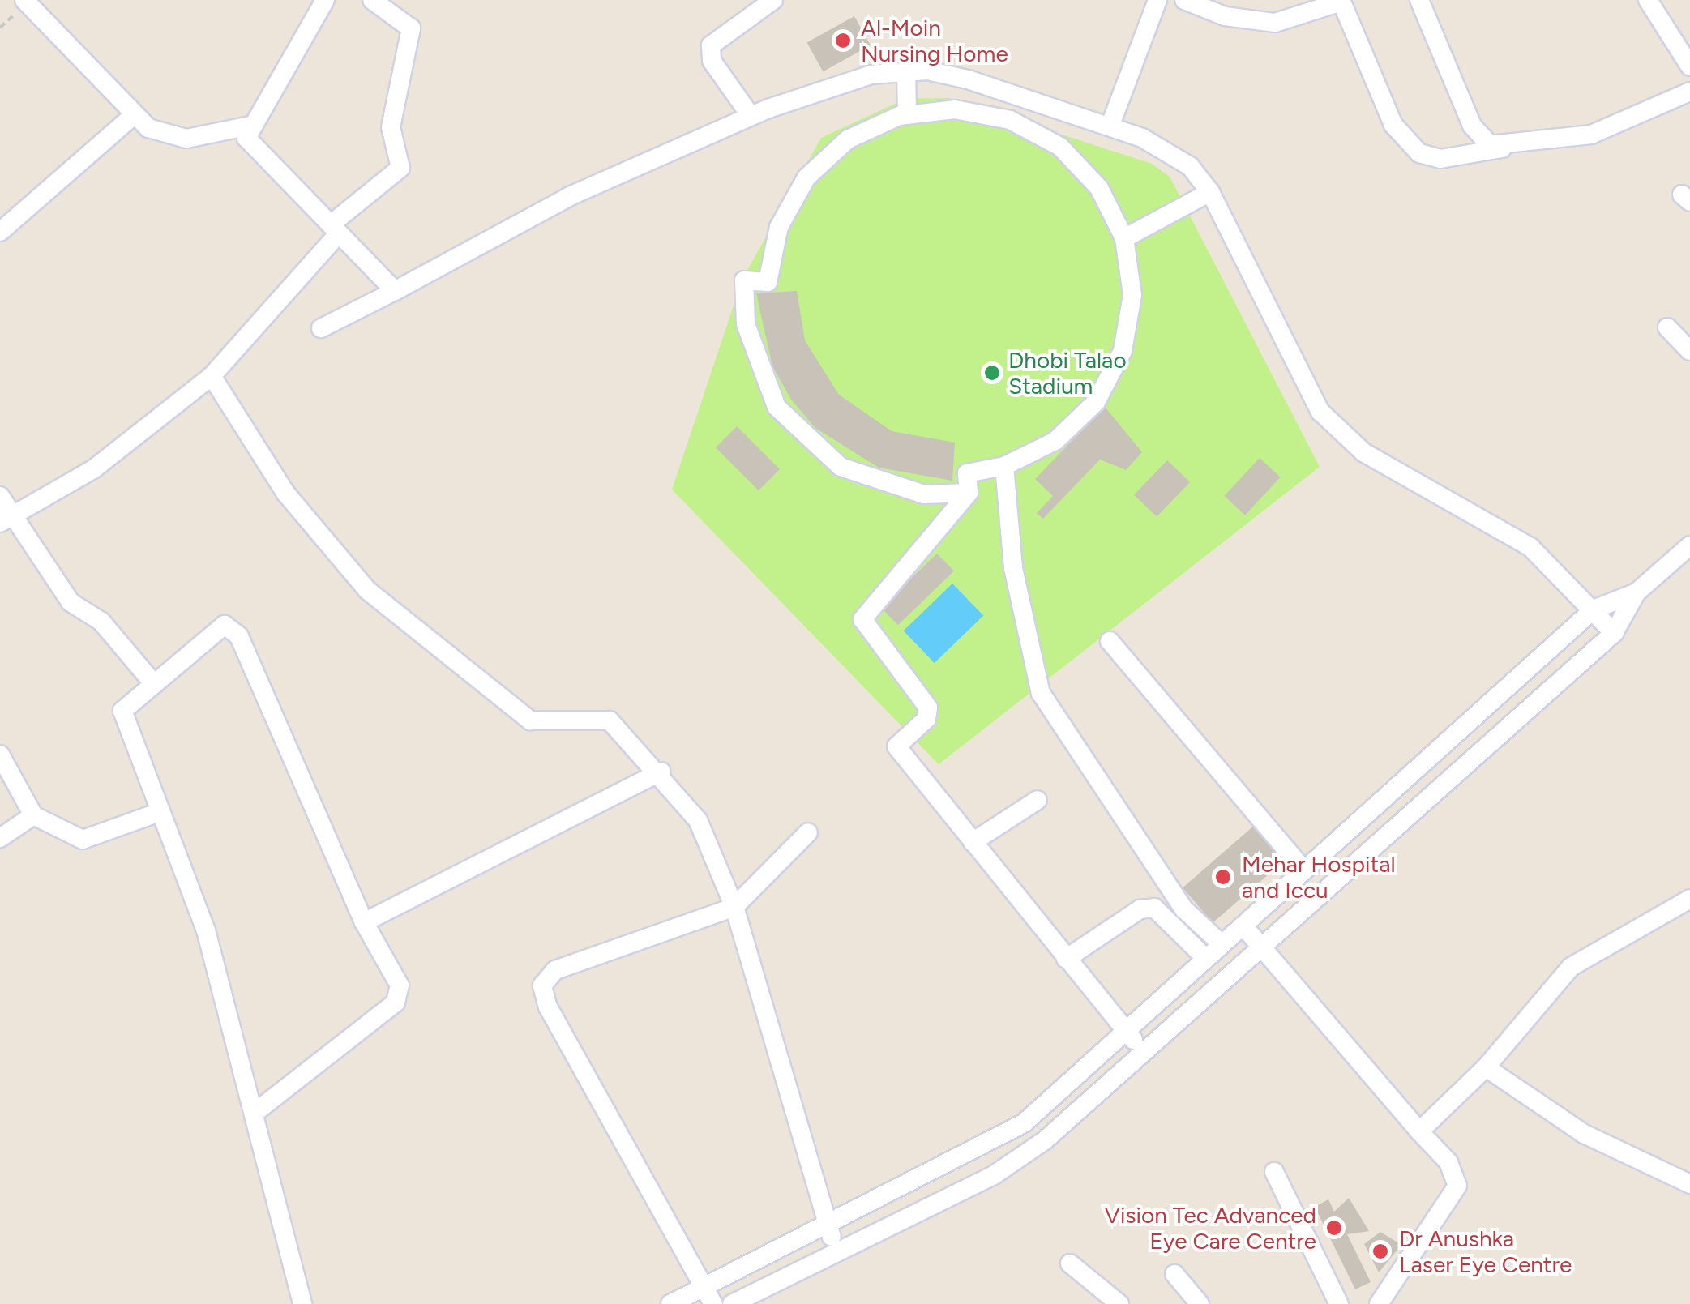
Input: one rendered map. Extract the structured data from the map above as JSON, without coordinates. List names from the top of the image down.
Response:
{
  "places": [
    "Al-Moin Nursing Home",
    "Dhobi Talao Stadium",
    "Mehar Hospital and Iccu",
    "Vision Tec Advanced Eye Care Centre",
    "Dr Anushka Laser Eye Centre"
  ]
}
